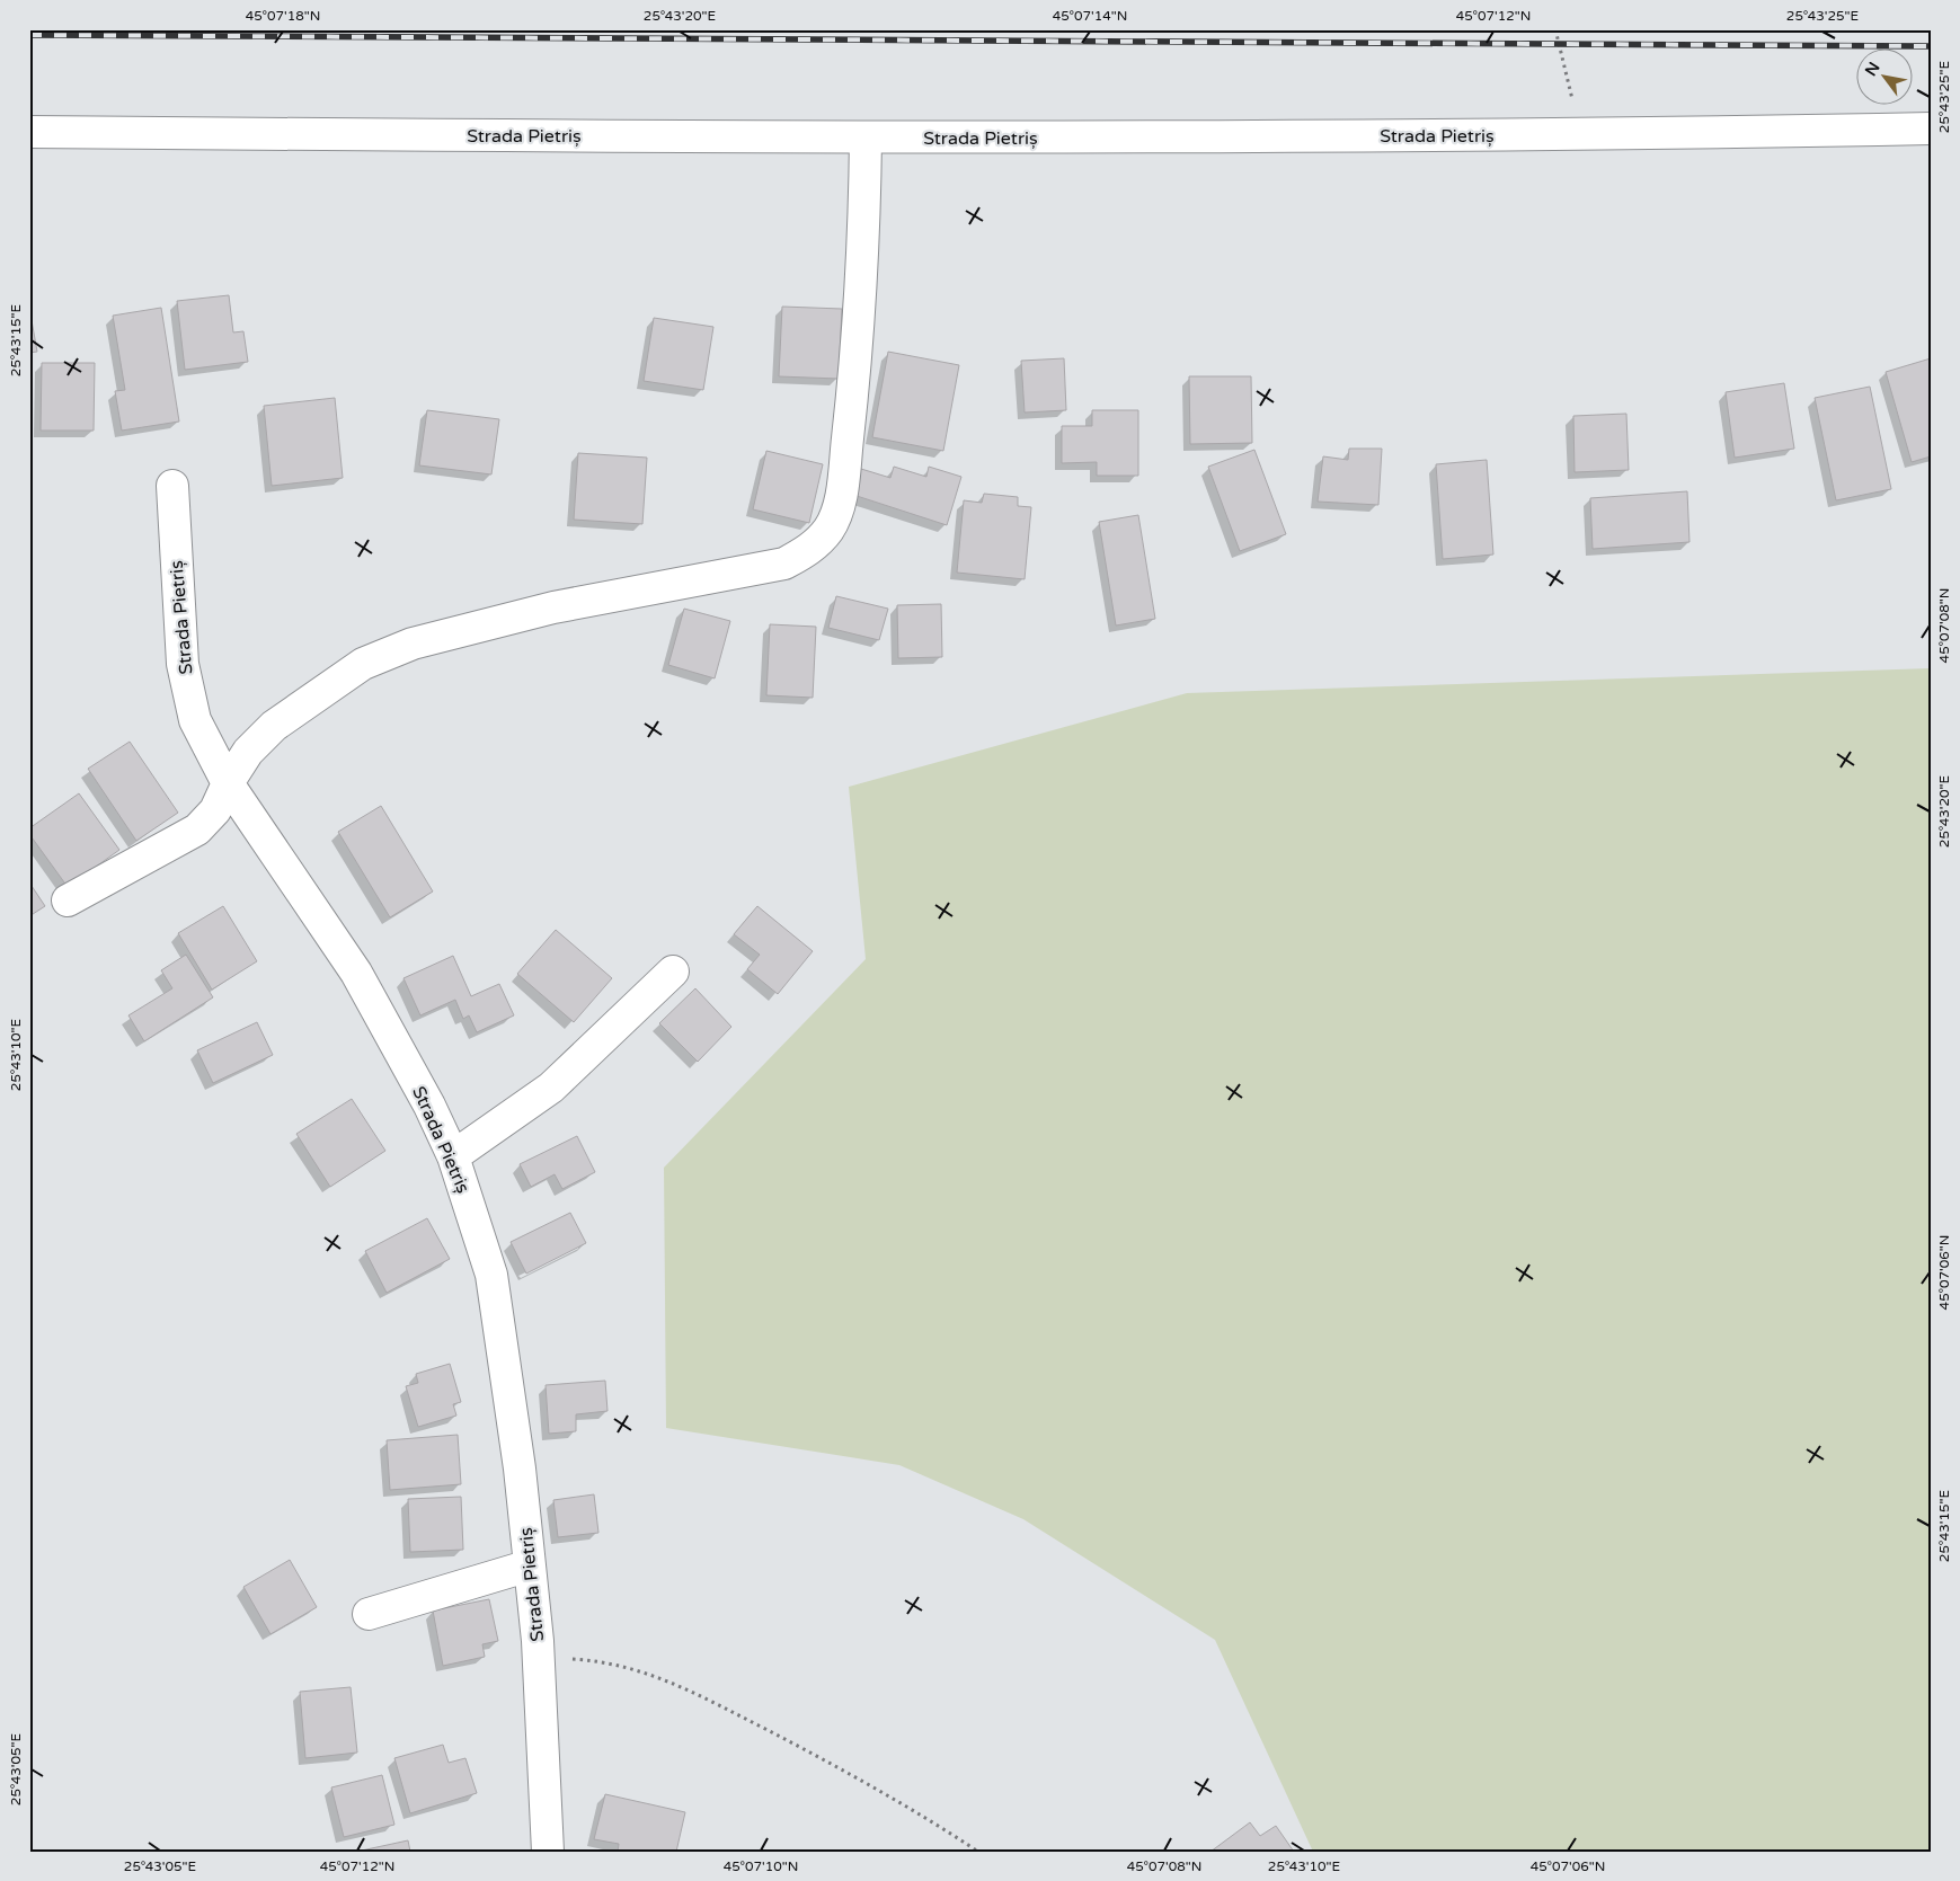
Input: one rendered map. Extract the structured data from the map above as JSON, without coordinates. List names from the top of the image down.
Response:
{
  "streets": {
    "street": ["Strada Pietriș"]
  },
  "north": "top left",
  "coordinates": [
    "45°07'18\"N",
    "25°43'20\"E",
    "45°07'14\"N",
    "45°07'12\"N",
    "25°43'25\"E",
    "25°43'15\"E",
    "45°07'08\"N",
    "25°43'10\"E",
    "45°07'06\"N",
    "25°43'05\"E",
    "45°07'10\"N"
  ]
}
